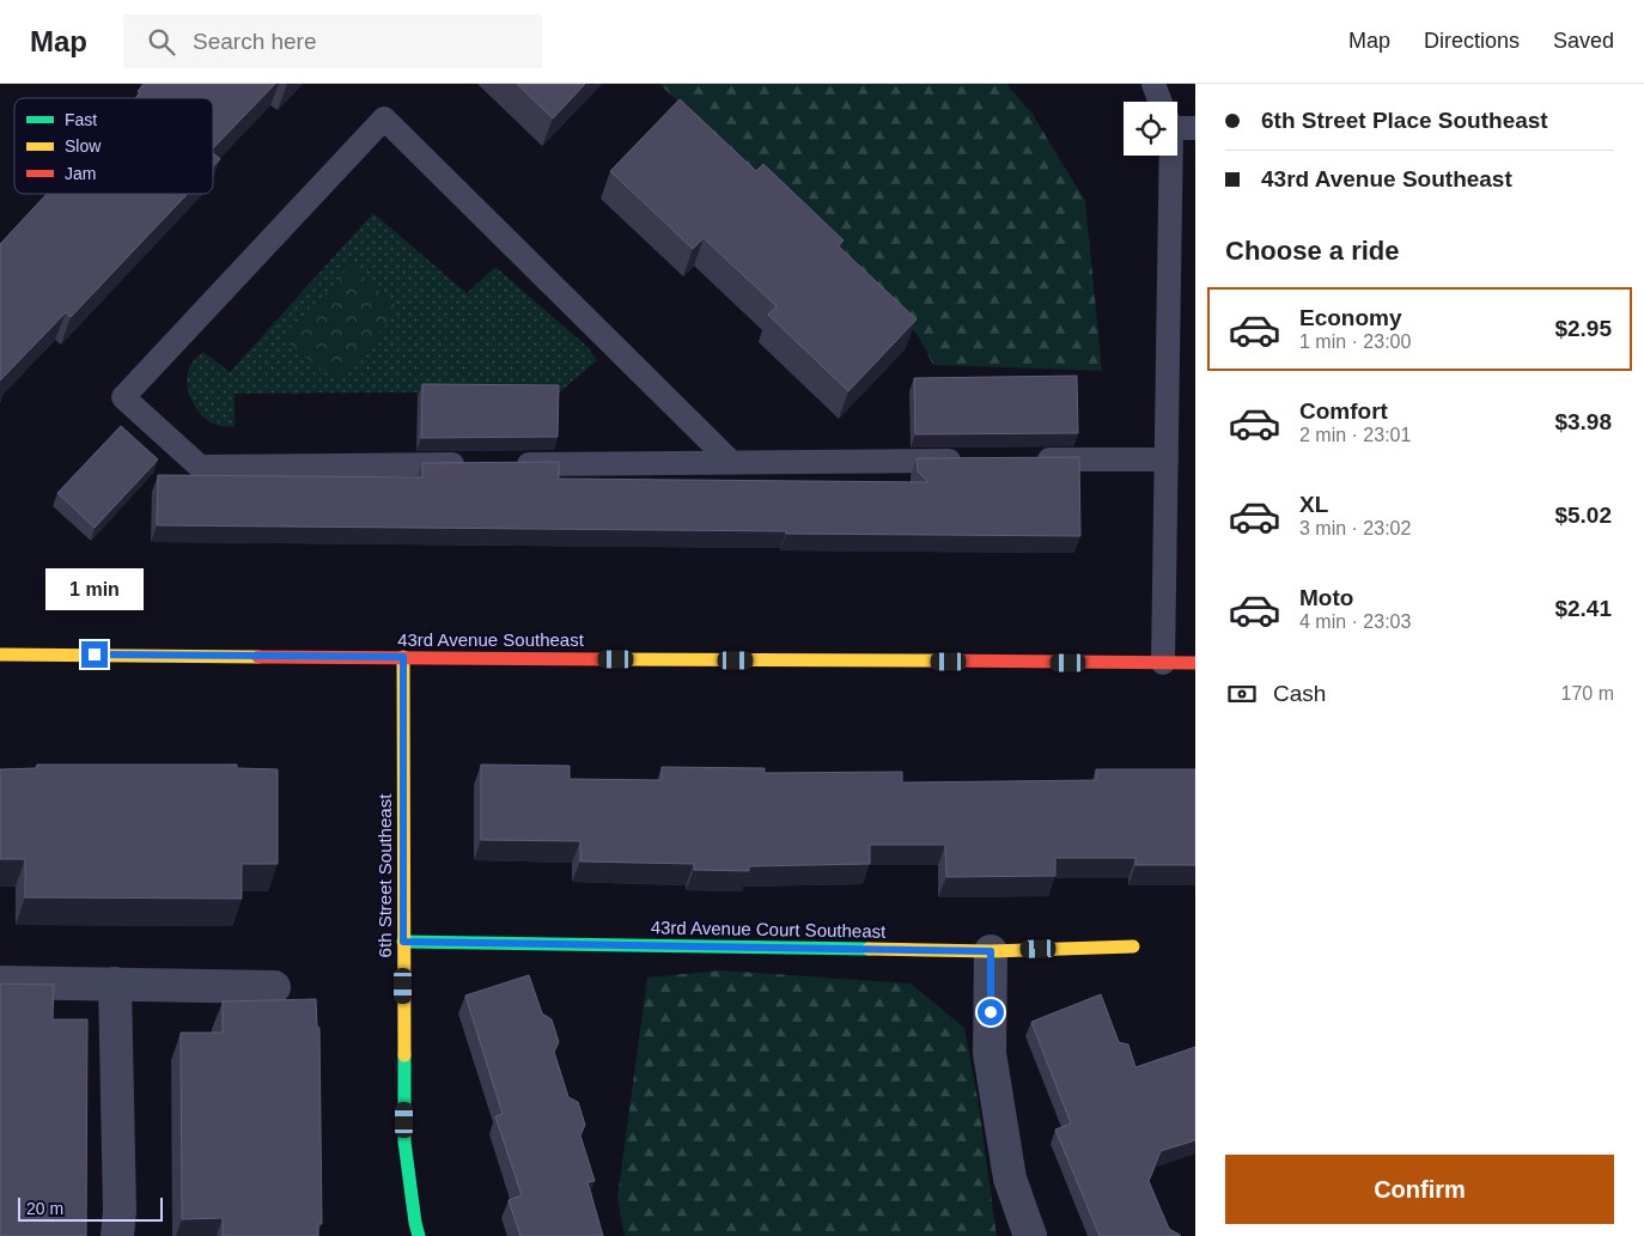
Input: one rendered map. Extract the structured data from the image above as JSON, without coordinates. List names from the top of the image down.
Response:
{
  "streets": {
    "street": ["43rd Avenue Southeast", "6th Street Southeast", "43rd Avenue Court Southeast"]
  },
  "crossings": [
    ["43rd Avenue Southeast", "6th Street Southeast"],
    ["6th Street Southeast", "43rd Avenue Court Southeast"]
  ],
  "legend": ["Fast", "Slow", "Jam"],
  "scale_bar": "20 m",
  "page": {
    "header": "Map",
    "search": "Search here",
    "nav": ["Map", "Directions", "Saved"],
    "banner": ["6th Street Place Southeast", "43rd Avenue Southeast"],
    "heading": "Choose a ride",
    "list": [
      {
        "name": "Economy",
        "note": "1 min · 23:00",
        "value": "$2.95"
      },
      {
        "name": "Comfort",
        "note": "2 min · 23:01",
        "value": "$3.98"
      },
      {
        "name": "XL",
        "note": "3 min · 23:02",
        "value": "$5.02"
      },
      {
        "name": "Moto",
        "note": "4 min · 23:03",
        "value": "$2.41"
      }
    ],
    "bubble": "1 min",
    "pay": ["Cash", "170 m"],
    "buttons": "Confirm",
    "scale": "20 m"
  }
}
